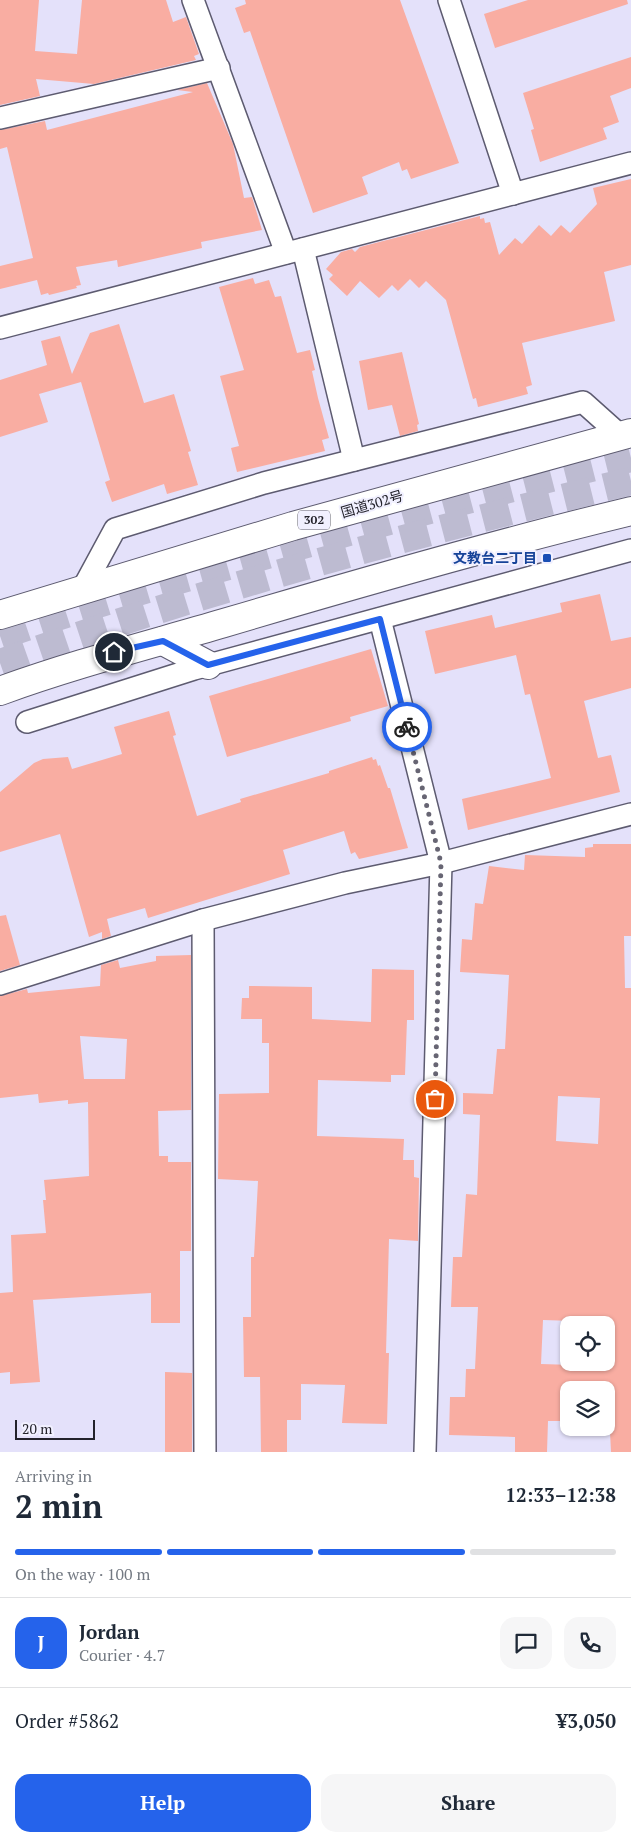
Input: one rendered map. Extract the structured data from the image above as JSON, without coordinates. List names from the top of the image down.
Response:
{
  "streets": {
    "highway": ["国道302号", "302"]
  },
  "places": {
    "transit": ["文教台二丁目"]
  },
  "scale_bar": "20 m",
  "page": {
    "scale": "20 m",
    "heading": ["2 min", "Arriving in", "12:33–12:38"],
    "panel": [
      "Jordan",
      "Courier · 4.7",
      "Order #5862",
      "¥3,050"
    ],
    "bar": "On the way · 100 m",
    "round": "J",
    "buttons": ["Help", "Share"]
  }
}
